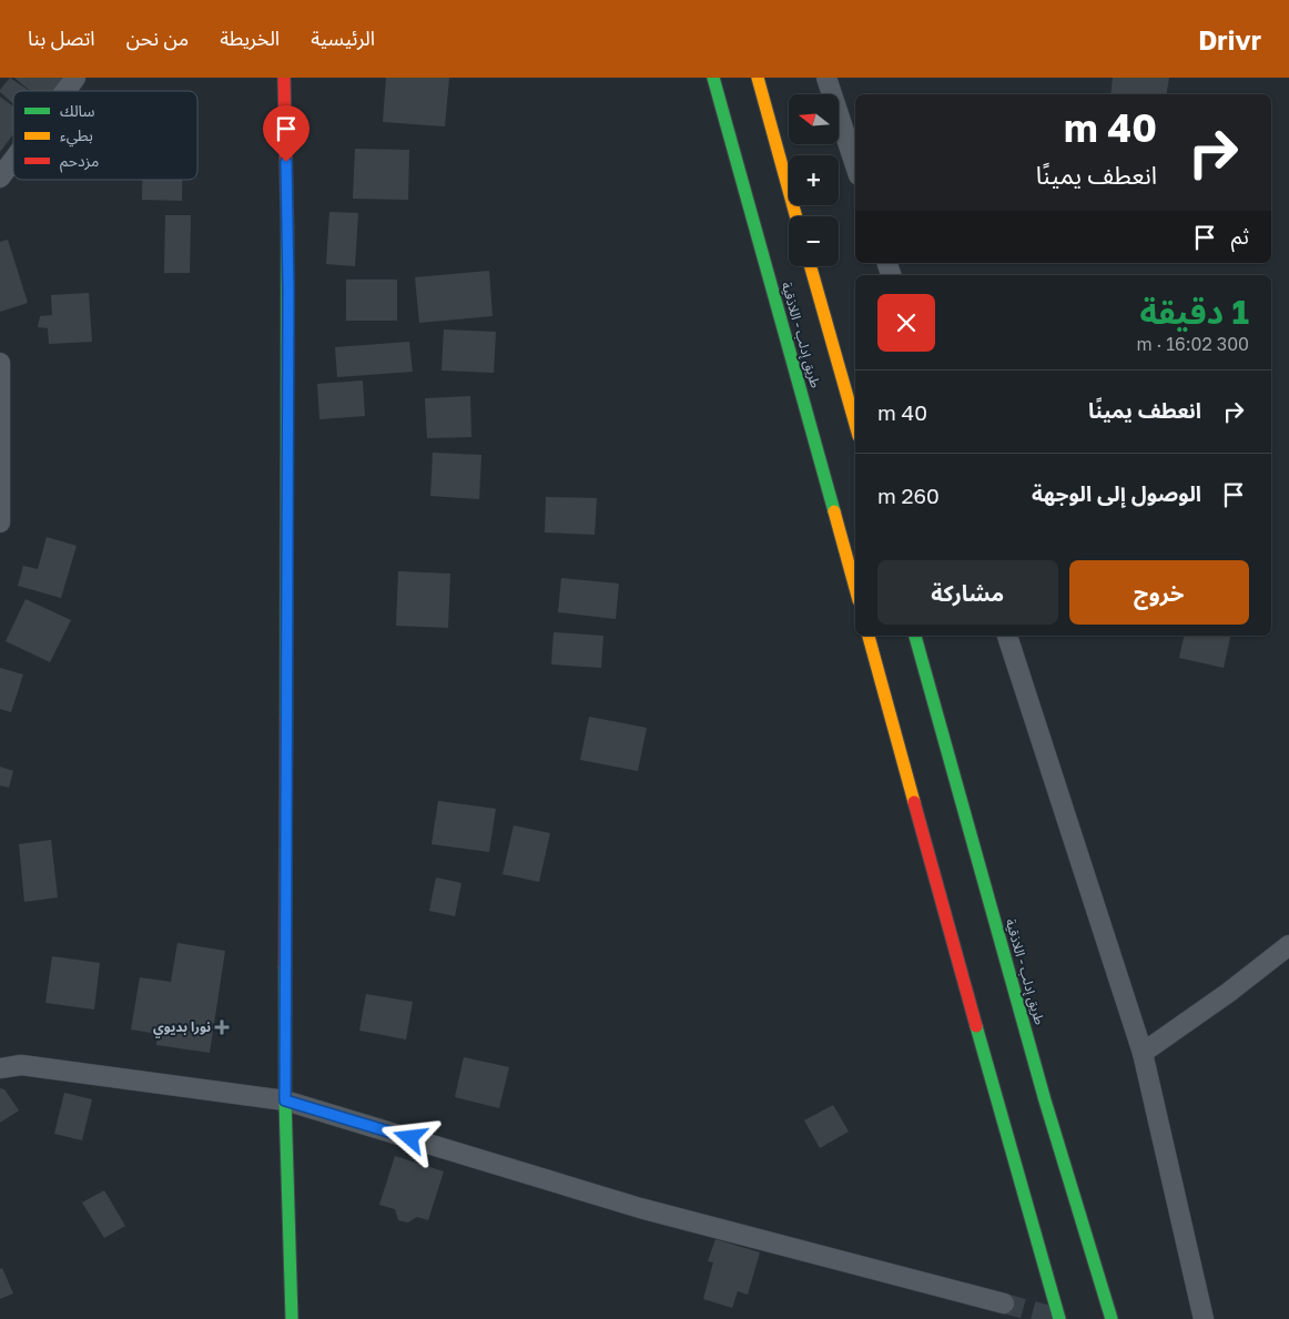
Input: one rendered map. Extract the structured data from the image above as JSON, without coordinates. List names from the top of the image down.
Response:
{
  "streets": {
    "main road": ["طريق إدلب - اللاذقية"]
  },
  "places": {
    "health": ["نورا بديوي"]
  },
  "legend": ["سالك", "بطيء", "مزدحم"],
  "north": "left",
  "page": {
    "header": "Drivr",
    "nav": [
      "الرئيسية",
      "الخريطة",
      "من نحن",
      "اتصل بنا"
    ],
    "map_buttons": ["+", "−"],
    "turn": ["40 m", "انعطف يمينًا"],
    "then": "ثم",
    "heading": ["1 دقيقة", "300 m · 16:02"],
    "list": [
      {
        "name": "انعطف يمينًا",
        "value": "40 m"
      },
      {
        "name": "الوصول إلى الوجهة",
        "value": "260 m"
      }
    ],
    "buttons": ["خروج", "مشاركة"]
  }
}
